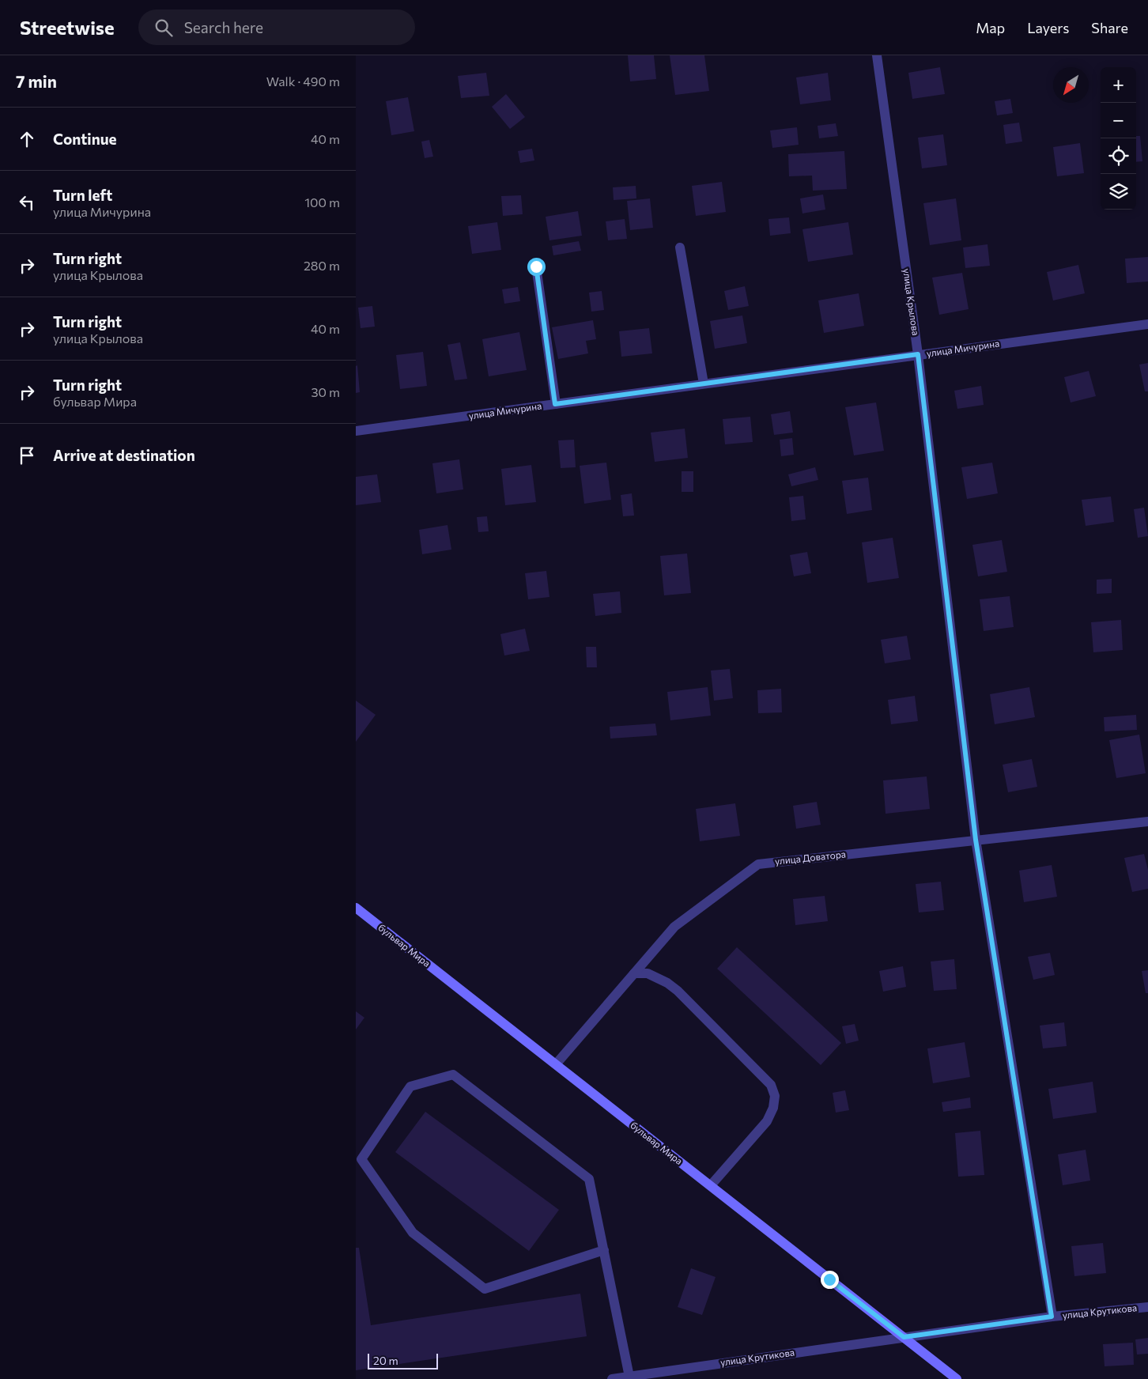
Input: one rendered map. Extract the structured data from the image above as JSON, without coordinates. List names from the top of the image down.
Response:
{
  "streets": {
    "main road": ["бульвар Мира"],
    "street": [
      "улица Крылова",
      "улица Мичурина",
      "улица Доватора",
      "улица Крутикова"
    ]
  },
  "crossings": [
    ["улица Крылова", "улица Мичурина"],
    ["улица Крылова", "улица Доватора"],
    ["улица Крылова", "улица Крутикова"],
    ["улица Доватора", "бульвар Мира"],
    ["бульвар Мира", "улица Крутикова"]
  ],
  "scale_bar": "20 m",
  "north": "bottom left",
  "page": {
    "header": "Streetwise",
    "search": "Search here",
    "nav": ["Map", "Layers", "Share"],
    "heading": ["7 min", "Walk · 490 m"],
    "map_buttons": ["+", "−"],
    "list": [
      ["Continue", "40 m"],
      ["Turn left", "улица Мичурина", "100 m"],
      ["Turn right", "улица Крылова", "280 m"],
      ["Turn right", "улица Крылова", "40 m"],
      ["Turn right", "бульвар Мира", "30 m"],
      "Arrive at destination"
    ],
    "scale": "20 m"
  }
}
